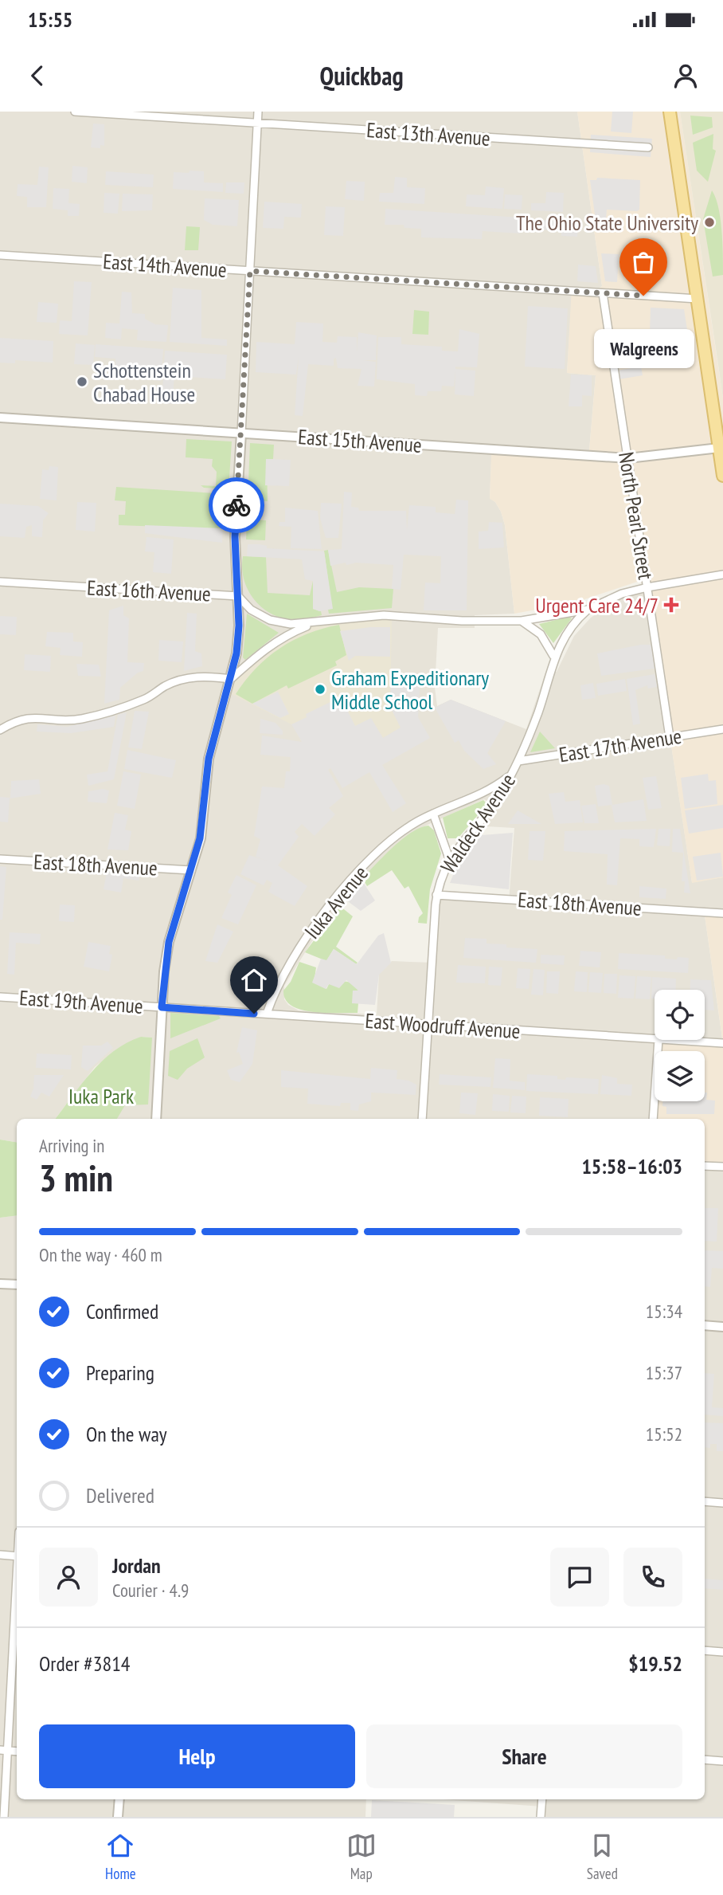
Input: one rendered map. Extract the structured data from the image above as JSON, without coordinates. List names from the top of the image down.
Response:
{
  "streets": {
    "street": [
      "East 13th Avenue",
      "East 14th Avenue",
      "East 15th Avenue",
      "North Pearl Street",
      "East 16th Avenue",
      "East 17th Avenue",
      "Waldeck Avenue",
      "East 18th Avenue",
      "Iuka Avenue",
      "East 19th Avenue",
      "East Woodruff Avenue"
    ]
  },
  "crossings": [
    ["East 14th Avenue", "North Pearl Street"],
    ["East 15th Avenue", "North Pearl Street"],
    ["North Pearl Street", "East 16th Avenue"],
    ["North Pearl Street", "East 17th Avenue"],
    ["East 16th Avenue", "Waldeck Avenue"],
    ["East 17th Avenue", "Waldeck Avenue"],
    ["Waldeck Avenue", "East 18th Avenue"],
    ["Waldeck Avenue", "Iuka Avenue"],
    ["Waldeck Avenue", "East Woodruff Avenue"],
    ["Iuka Avenue", "East Woodruff Avenue"],
    ["East 19th Avenue", "East Woodruff Avenue"]
  ],
  "parks": ["Iuka Park"],
  "places": {
    "other": [
      "The Ohio State University",
      "Walgreens",
      "Schottenstein Chabad House",
      "Graham Expeditionary Middle School"
    ],
    "health": ["Urgent Care 24/7"]
  },
  "page": {
    "status": "15:55",
    "header": "Quickbag",
    "bubble": "Walgreens",
    "heading": ["3 min", "Arriving in", "15:58–16:03"],
    "panel": [
      "Jordan",
      "Courier · 4.9",
      "Order #3814",
      "$19.52"
    ],
    "bar": "On the way · 460 m",
    "list": [
      ["Confirmed", "15:34"],
      ["Preparing", "15:37"],
      ["On the way", "15:52"],
      "Delivered"
    ],
    "buttons": ["Help", "Share"],
    "tabs": ["Home", "Map", "Saved"]
  }
}
